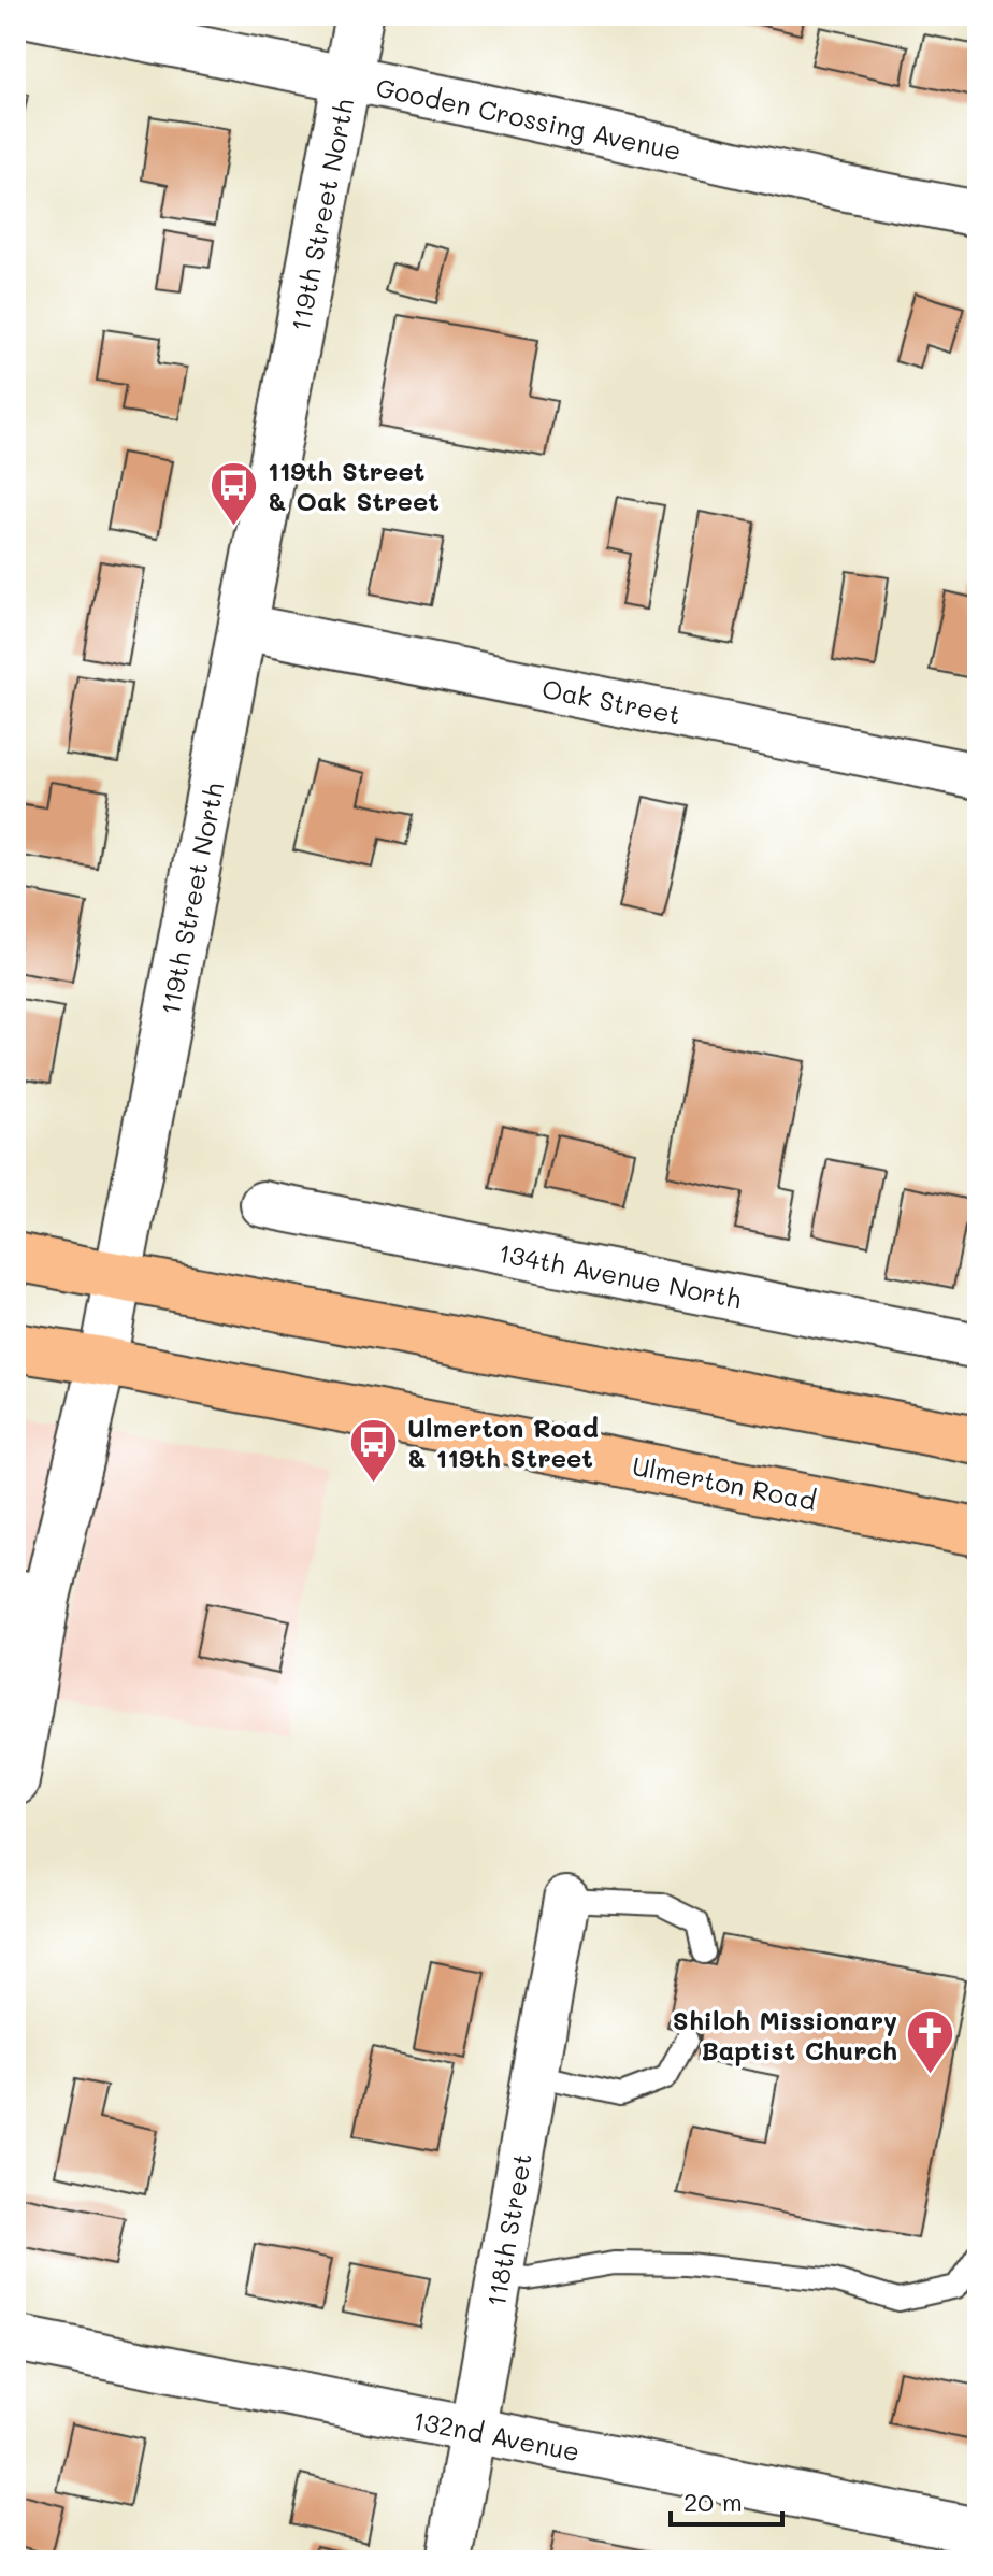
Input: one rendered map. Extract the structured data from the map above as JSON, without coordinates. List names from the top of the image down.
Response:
{
  "streets": {
    "main road": ["Ulmerton Road"],
    "street": [
      "Gooden Crossing Avenue",
      "119th Street North",
      "Oak Street",
      "134th Avenue North",
      "118th Street",
      "132nd Avenue"
    ]
  },
  "crossings": [
    ["Gooden Crossing Avenue", "119th Street North"],
    ["119th Street North", "Oak Street"],
    ["119th Street North", "Ulmerton Road"],
    ["118th Street", "132nd Avenue"]
  ],
  "places": {
    "bus stop": ["119th Street & Oak Street", "Ulmerton Road & 119th Street"],
    "church": ["Shiloh Missionary Baptist Church"]
  },
  "scale_bar": "20 m"
}
